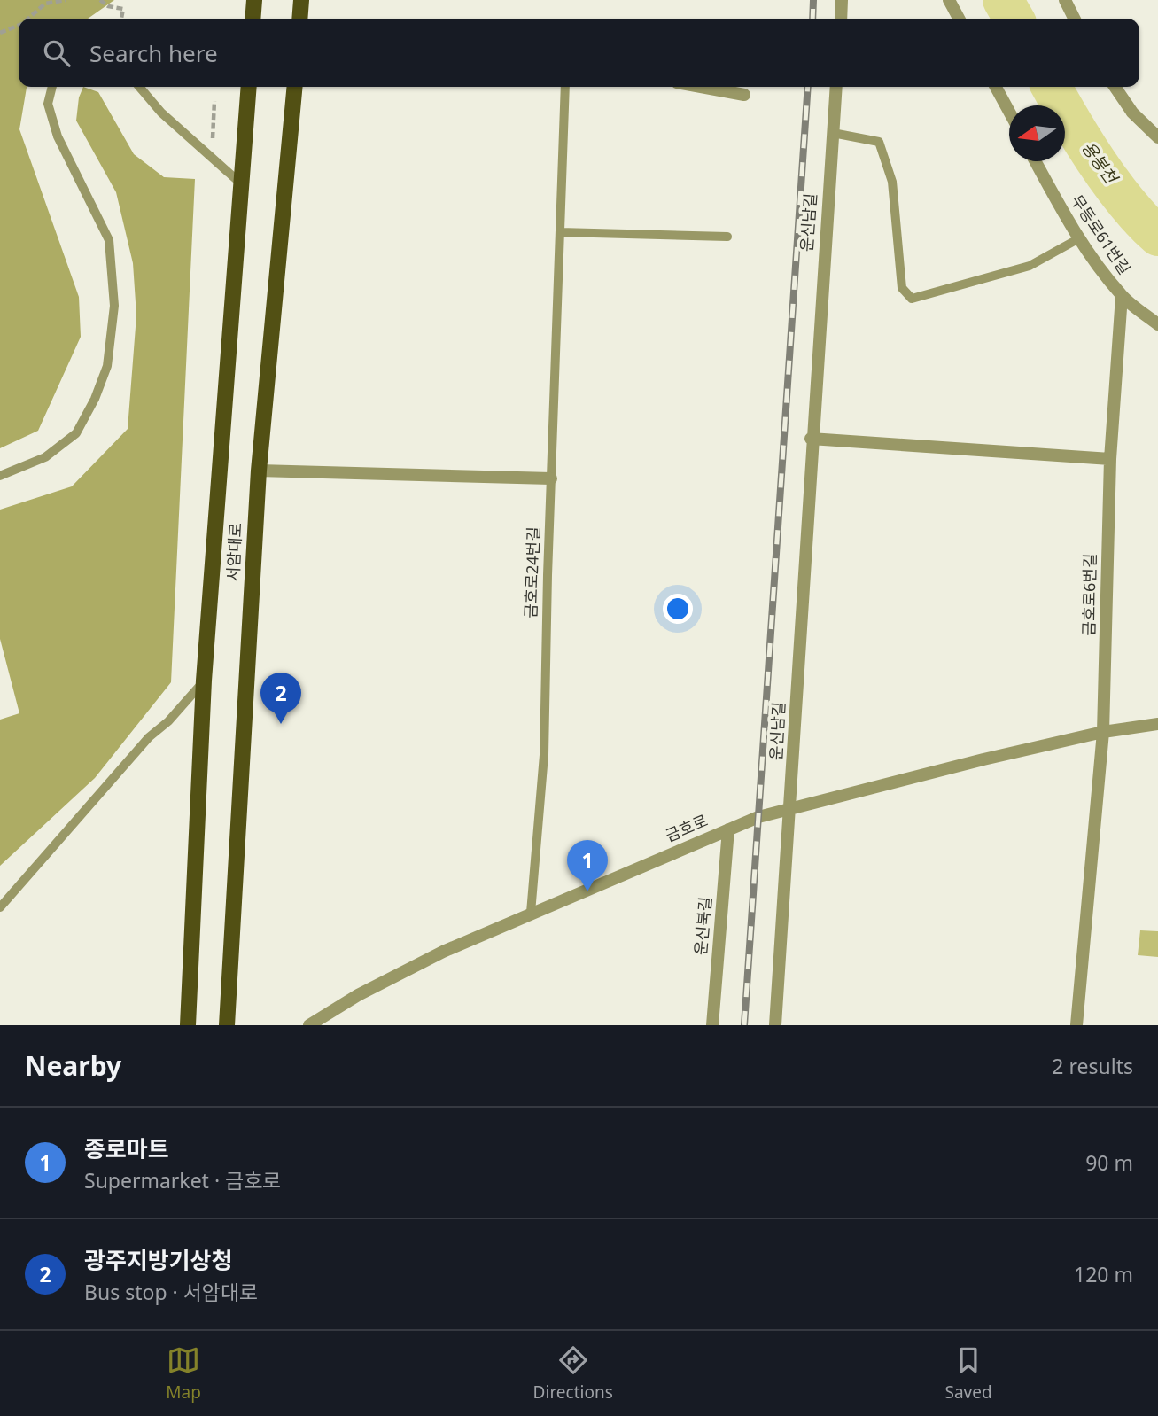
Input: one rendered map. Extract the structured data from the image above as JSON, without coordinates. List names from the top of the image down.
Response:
{
  "streets": {
    "main road": ["서암대로"],
    "street": [
      "운신남길",
      "무등로61번길",
      "금호로6번길",
      "금호로",
      "운신북길"
    ],
    "lane": ["금호로24번길"]
  },
  "crossings": [
    ["운신남길", "금호로"],
    ["무등로61번길", "금호로6번길"],
    ["금호로24번길", "금호로"],
    ["금호로6번길", "금호로"],
    ["금호로", "운신북길"]
  ],
  "water": ["용봉천"],
  "north": "left",
  "page": {
    "search": "Search here",
    "pins": ["2", "1"],
    "heading": ["Nearby", "2 results"],
    "list": [
      {
        "mark": "1",
        "name": "종로마트",
        "note": "Supermarket · 금호로",
        "value": "90 m"
      },
      {
        "mark": "2",
        "name": "광주지방기상청",
        "note": "Bus stop · 서암대로",
        "value": "120 m"
      }
    ],
    "nav": ["Map", "Directions", "Saved"]
  }
}
